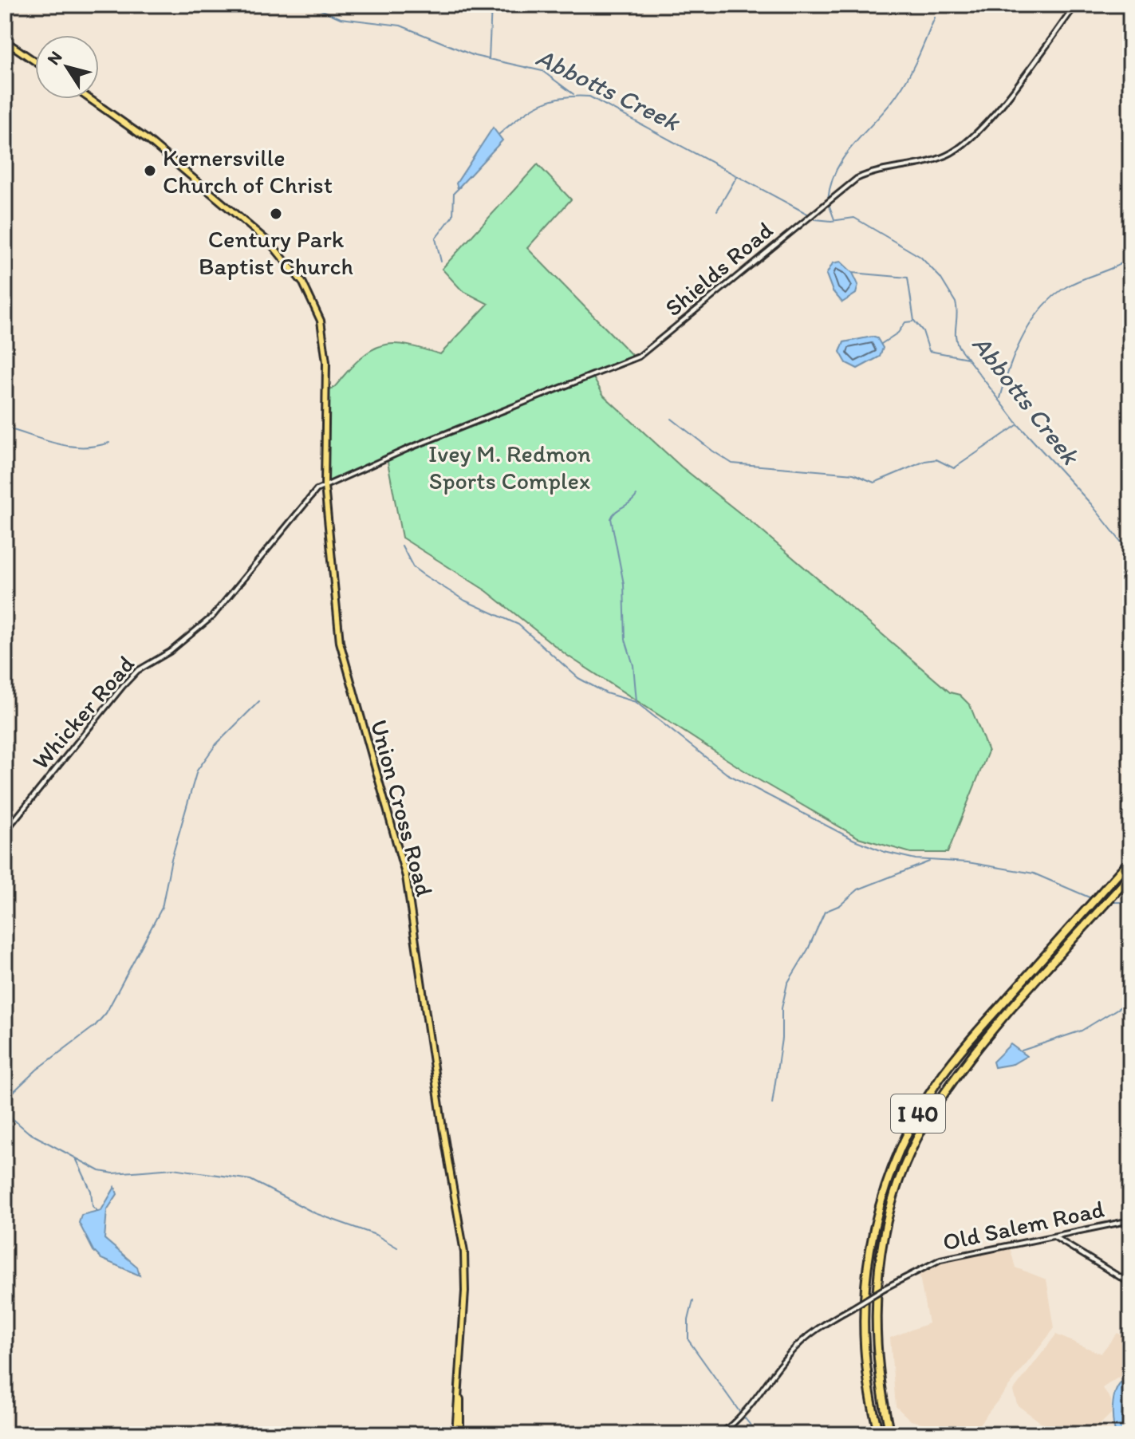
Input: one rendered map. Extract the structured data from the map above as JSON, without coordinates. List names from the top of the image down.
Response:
{
  "streets": {
    "highway": ["I 40"],
    "main road": ["Union Cross Road"],
    "street": ["Shields Road", "Whicker Road", "Old Salem Road"]
  },
  "crossings": [
    ["Shields Road", "Whicker Road"],
    ["Shields Road", "Union Cross Road"],
    ["Whicker Road", "Union Cross Road"]
  ],
  "water": ["Abbotts Creek"],
  "parks": ["Ivey M. Redmon Sports Complex"],
  "places": ["Kernersville Church of Christ", "Century Park Baptist Church"],
  "north": "top left"
}
